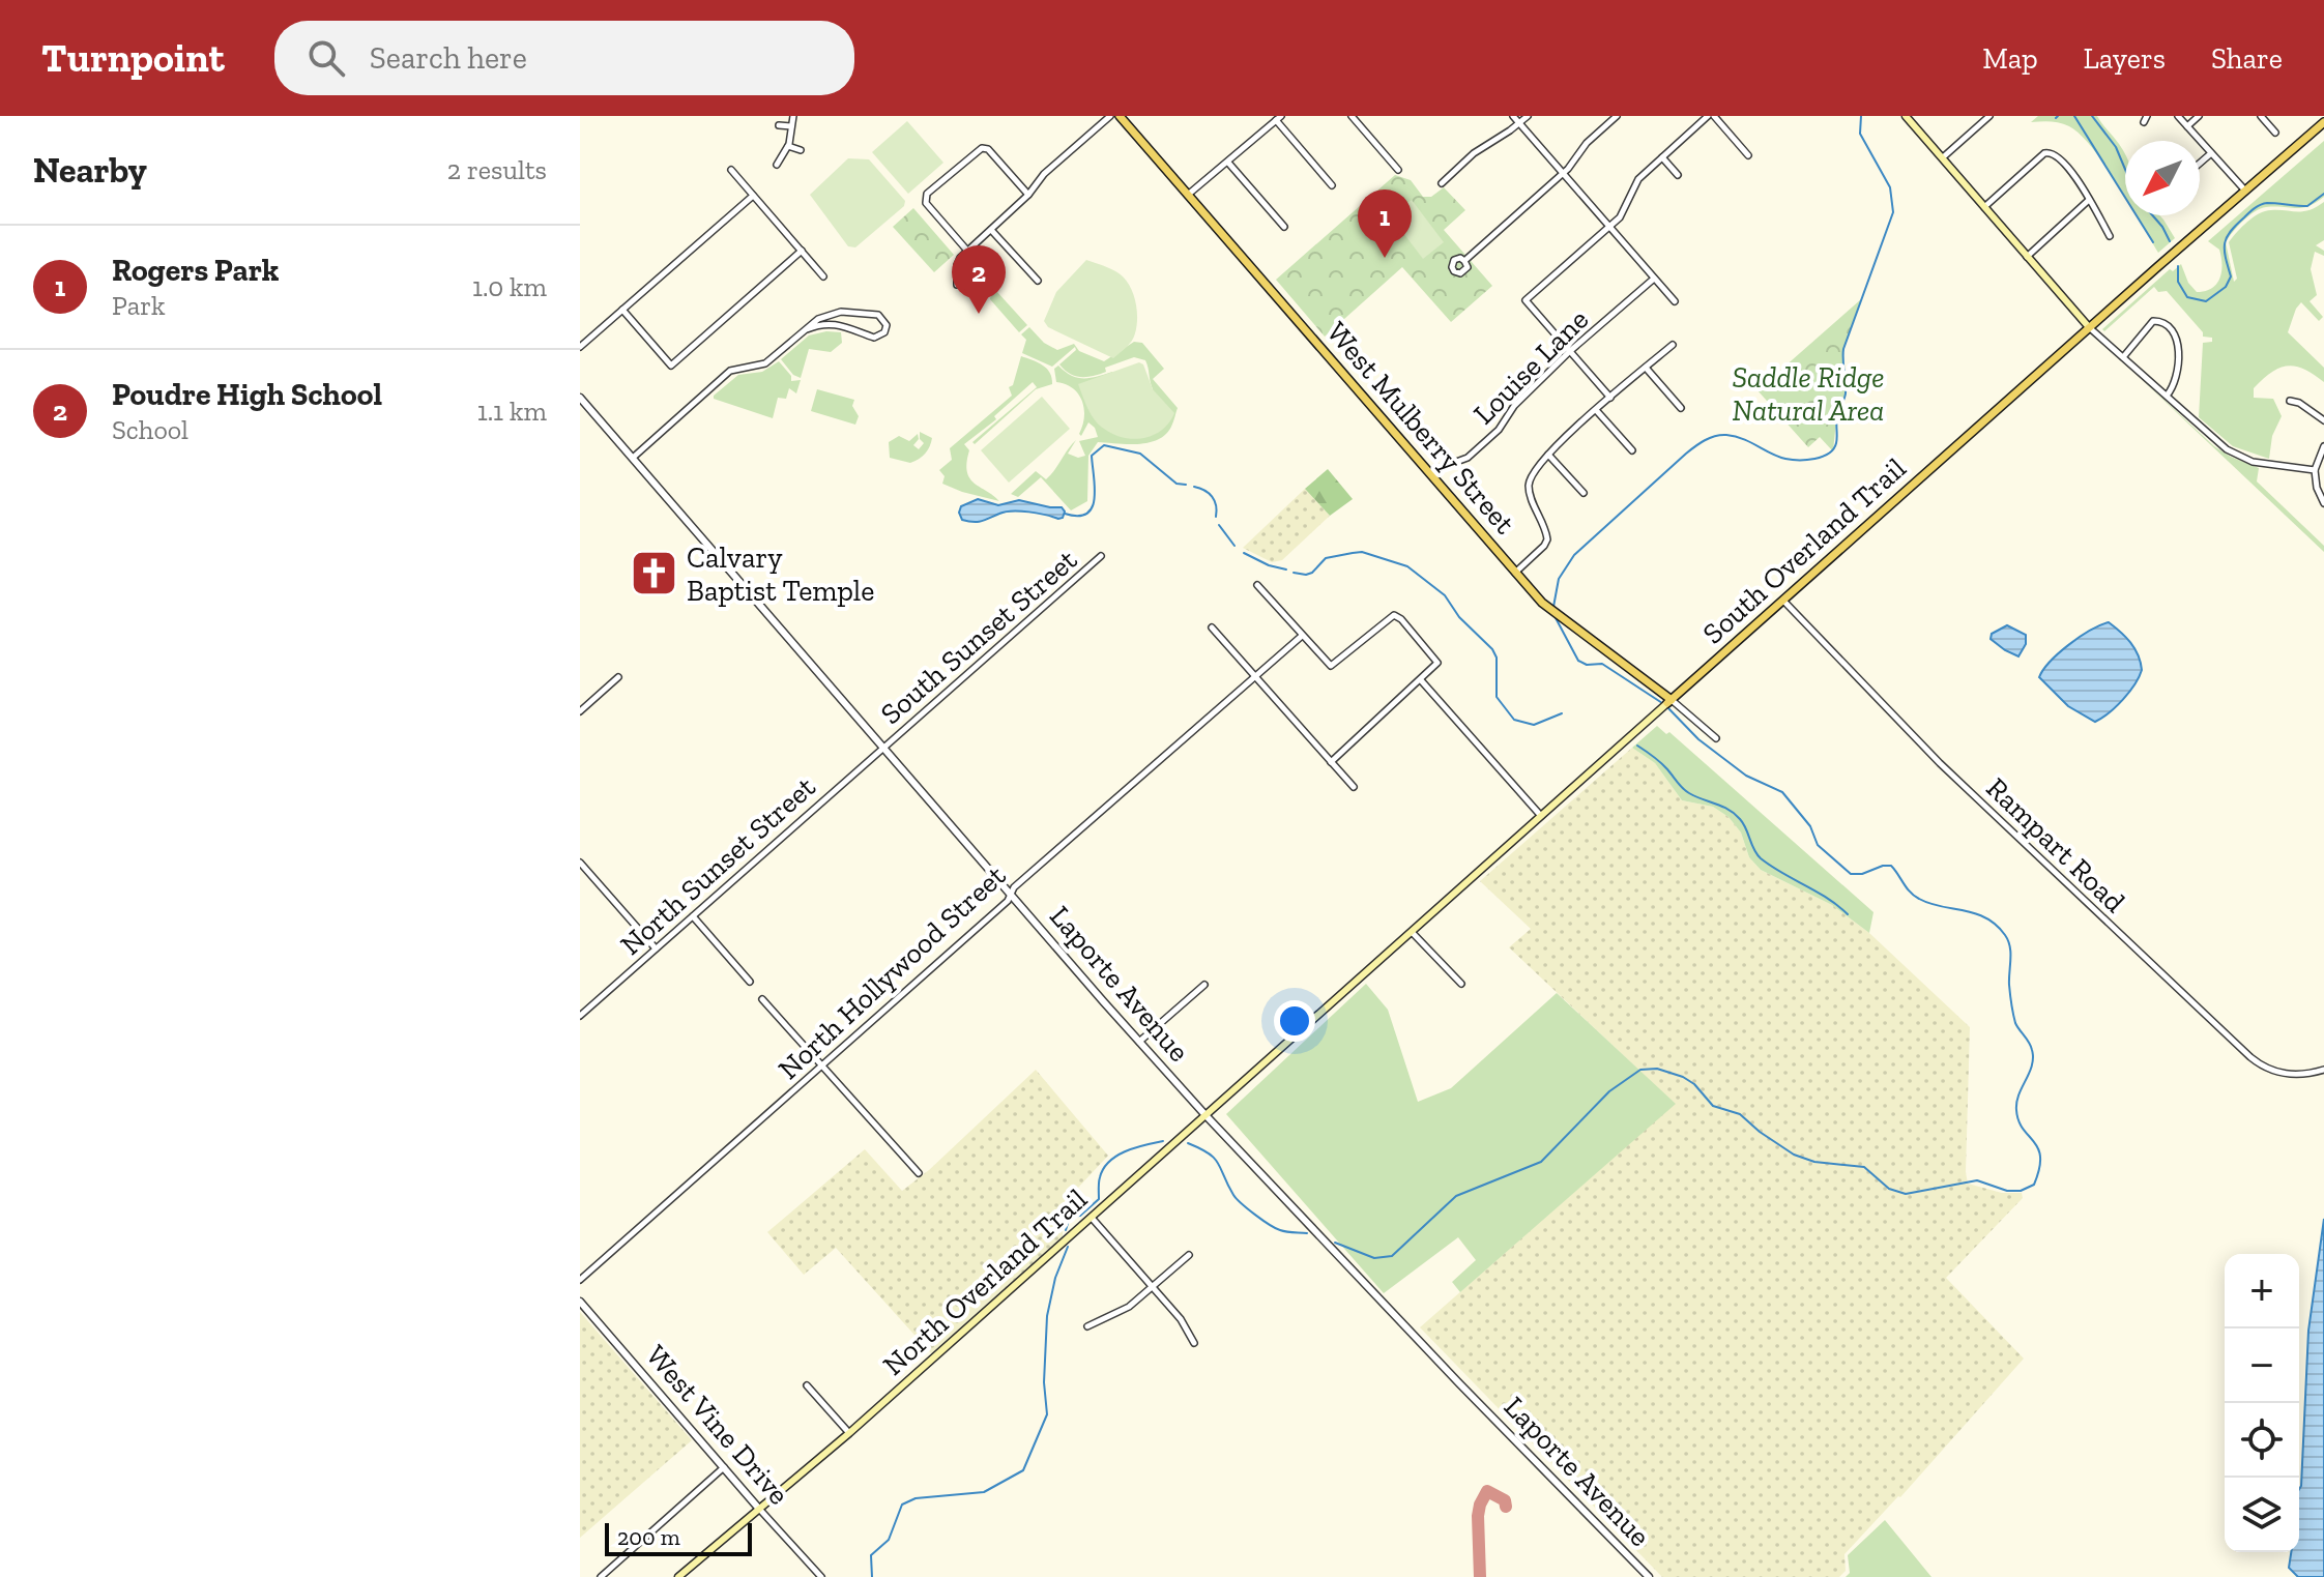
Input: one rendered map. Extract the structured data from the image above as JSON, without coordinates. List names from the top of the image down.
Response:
{
  "streets": {
    "main road": ["West Mulberry Street", "South Overland Trail", "North Overland Trail"],
    "street": [
      "Louise Lane",
      "South Sunset Street",
      "Rampart Road",
      "North Sunset Street",
      "North Hollywood Street",
      "Laporte Avenue",
      "West Vine Drive"
    ]
  },
  "crossings": [
    ["Louise Lane", "West Mulberry Street"],
    ["West Mulberry Street", "South Overland Trail"],
    ["South Overland Trail", "Rampart Road"],
    ["South Overland Trail", "North Overland Trail"],
    ["South Sunset Street", "North Sunset Street"],
    ["South Sunset Street", "Laporte Avenue"],
    ["North Sunset Street", "Laporte Avenue"],
    ["North Hollywood Street", "Laporte Avenue"],
    ["Laporte Avenue", "North Overland Trail"],
    ["North Overland Trail", "West Vine Drive"]
  ],
  "parks": ["Saddle Ridge Natural Area"],
  "places": {
    "church": ["Calvary Baptist Temple"]
  },
  "scale_bar": "200 m",
  "north": "bottom left",
  "page": {
    "header": "Turnpoint",
    "search": "Search here",
    "nav": ["Map", "Layers", "Share"],
    "heading": ["Nearby", "2 results"],
    "pins": ["1", "2"],
    "list": [
      {
        "mark": "1",
        "name": "Rogers Park",
        "note": "Park",
        "value": "1.0 km"
      },
      {
        "mark": "2",
        "name": "Poudre High School",
        "note": "School",
        "value": "1.1 km"
      }
    ],
    "map_buttons": ["+", "−"],
    "scale": "200 m"
  }
}
